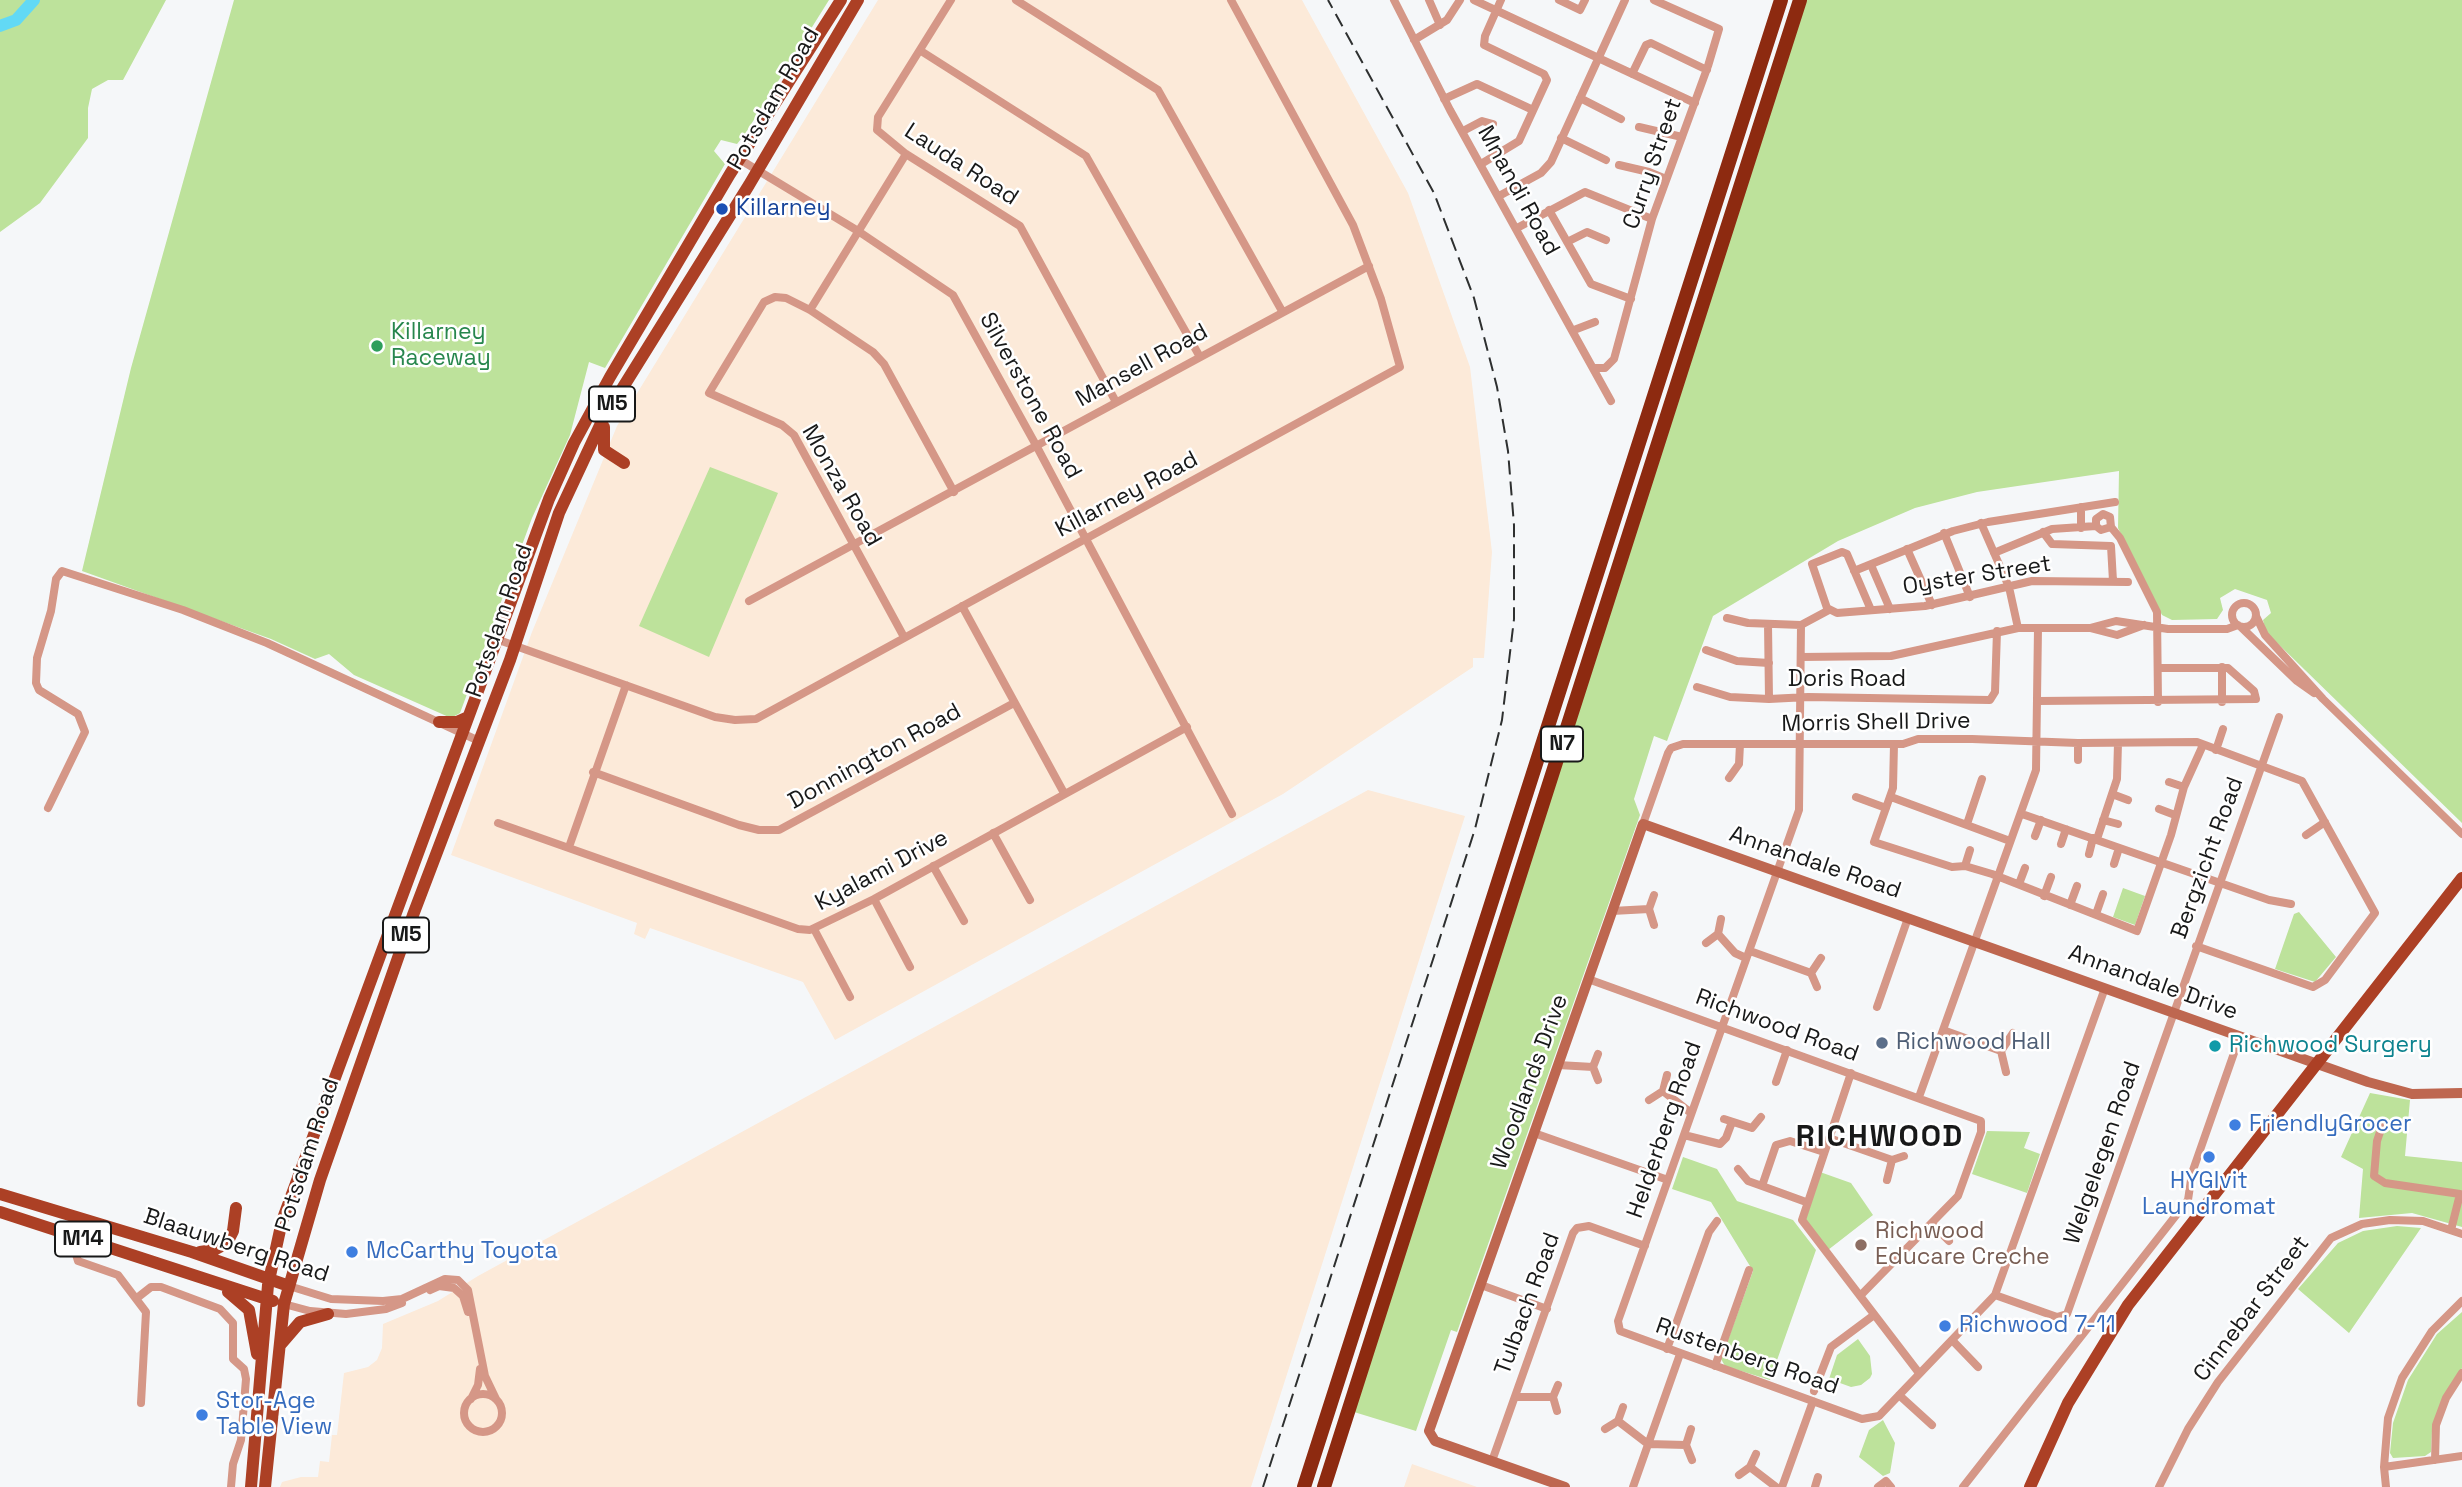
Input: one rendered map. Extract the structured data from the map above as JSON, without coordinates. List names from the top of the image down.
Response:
{
  "streets": {
    "highway": ["N7"],
    "main road": [
      "Potsdam Road",
      "M5",
      "M14",
      "Blaauwberg Road"
    ],
    "street": [
      "Curry Street",
      "Lauda Road",
      "Mnandi Road",
      "Mansell Road",
      "Silverstone Road",
      "Monza Road",
      "Killarney Road",
      "Oyster Street",
      "Doris Road",
      "Morris Shell Drive",
      "Donnington Road",
      "Bergzicht Road",
      "Annandale Road",
      "Kyalami Drive",
      "Annandale Drive",
      "Richwood Road",
      "Woodlands Drive",
      "Helderberg Road",
      "Welgelegen Road",
      "Tulbach Road",
      "Cinnebar Street",
      "Rustenberg Road"
    ]
  },
  "crossings": [
    ["Potsdam Road", "Silverstone Road"],
    ["Potsdam Road", "M5"],
    ["Potsdam Road", "Killarney Road"],
    ["Potsdam Road", "Blaauwberg Road"],
    ["Curry Street", "Mnandi Road"],
    ["Lauda Road", "Mansell Road"],
    ["Mansell Road", "Silverstone Road"],
    ["Mansell Road", "Monza Road"],
    ["Mansell Road", "Killarney Road"],
    ["Silverstone Road", "Killarney Road"],
    ["Silverstone Road", "Kyalami Drive"],
    ["M5", "Blaauwberg Road"],
    ["Monza Road", "Killarney Road"],
    ["Morris Shell Drive", "Bergzicht Road"],
    ["Morris Shell Drive", "Woodlands Drive"],
    ["Bergzicht Road", "Annandale Drive"],
    ["Bergzicht Road", "Welgelegen Road"],
    ["Annandale Road", "Annandale Drive"],
    ["Annandale Road", "Woodlands Drive"],
    ["Annandale Road", "Helderberg Road"],
    ["Annandale Drive", "Welgelegen Road"],
    ["Richwood Road", "Woodlands Drive"],
    ["Richwood Road", "Helderberg Road"],
    ["Woodlands Drive", "Tulbach Road"],
    ["Helderberg Road", "Tulbach Road"],
    ["Helderberg Road", "Rustenberg Road"]
  ],
  "districts": ["RICHWOOD"],
  "places": [
    "Killarney",
    "Killarney Raceway",
    "Richwood Hall",
    "Richwood Surgery",
    "FriendlyGrocer",
    "HYGIvit Laundromat",
    "Richwood Educare Creche",
    "McCarthy Toyota",
    "Richwood 7-11",
    "Stor-Age Table View"
  ]
}
